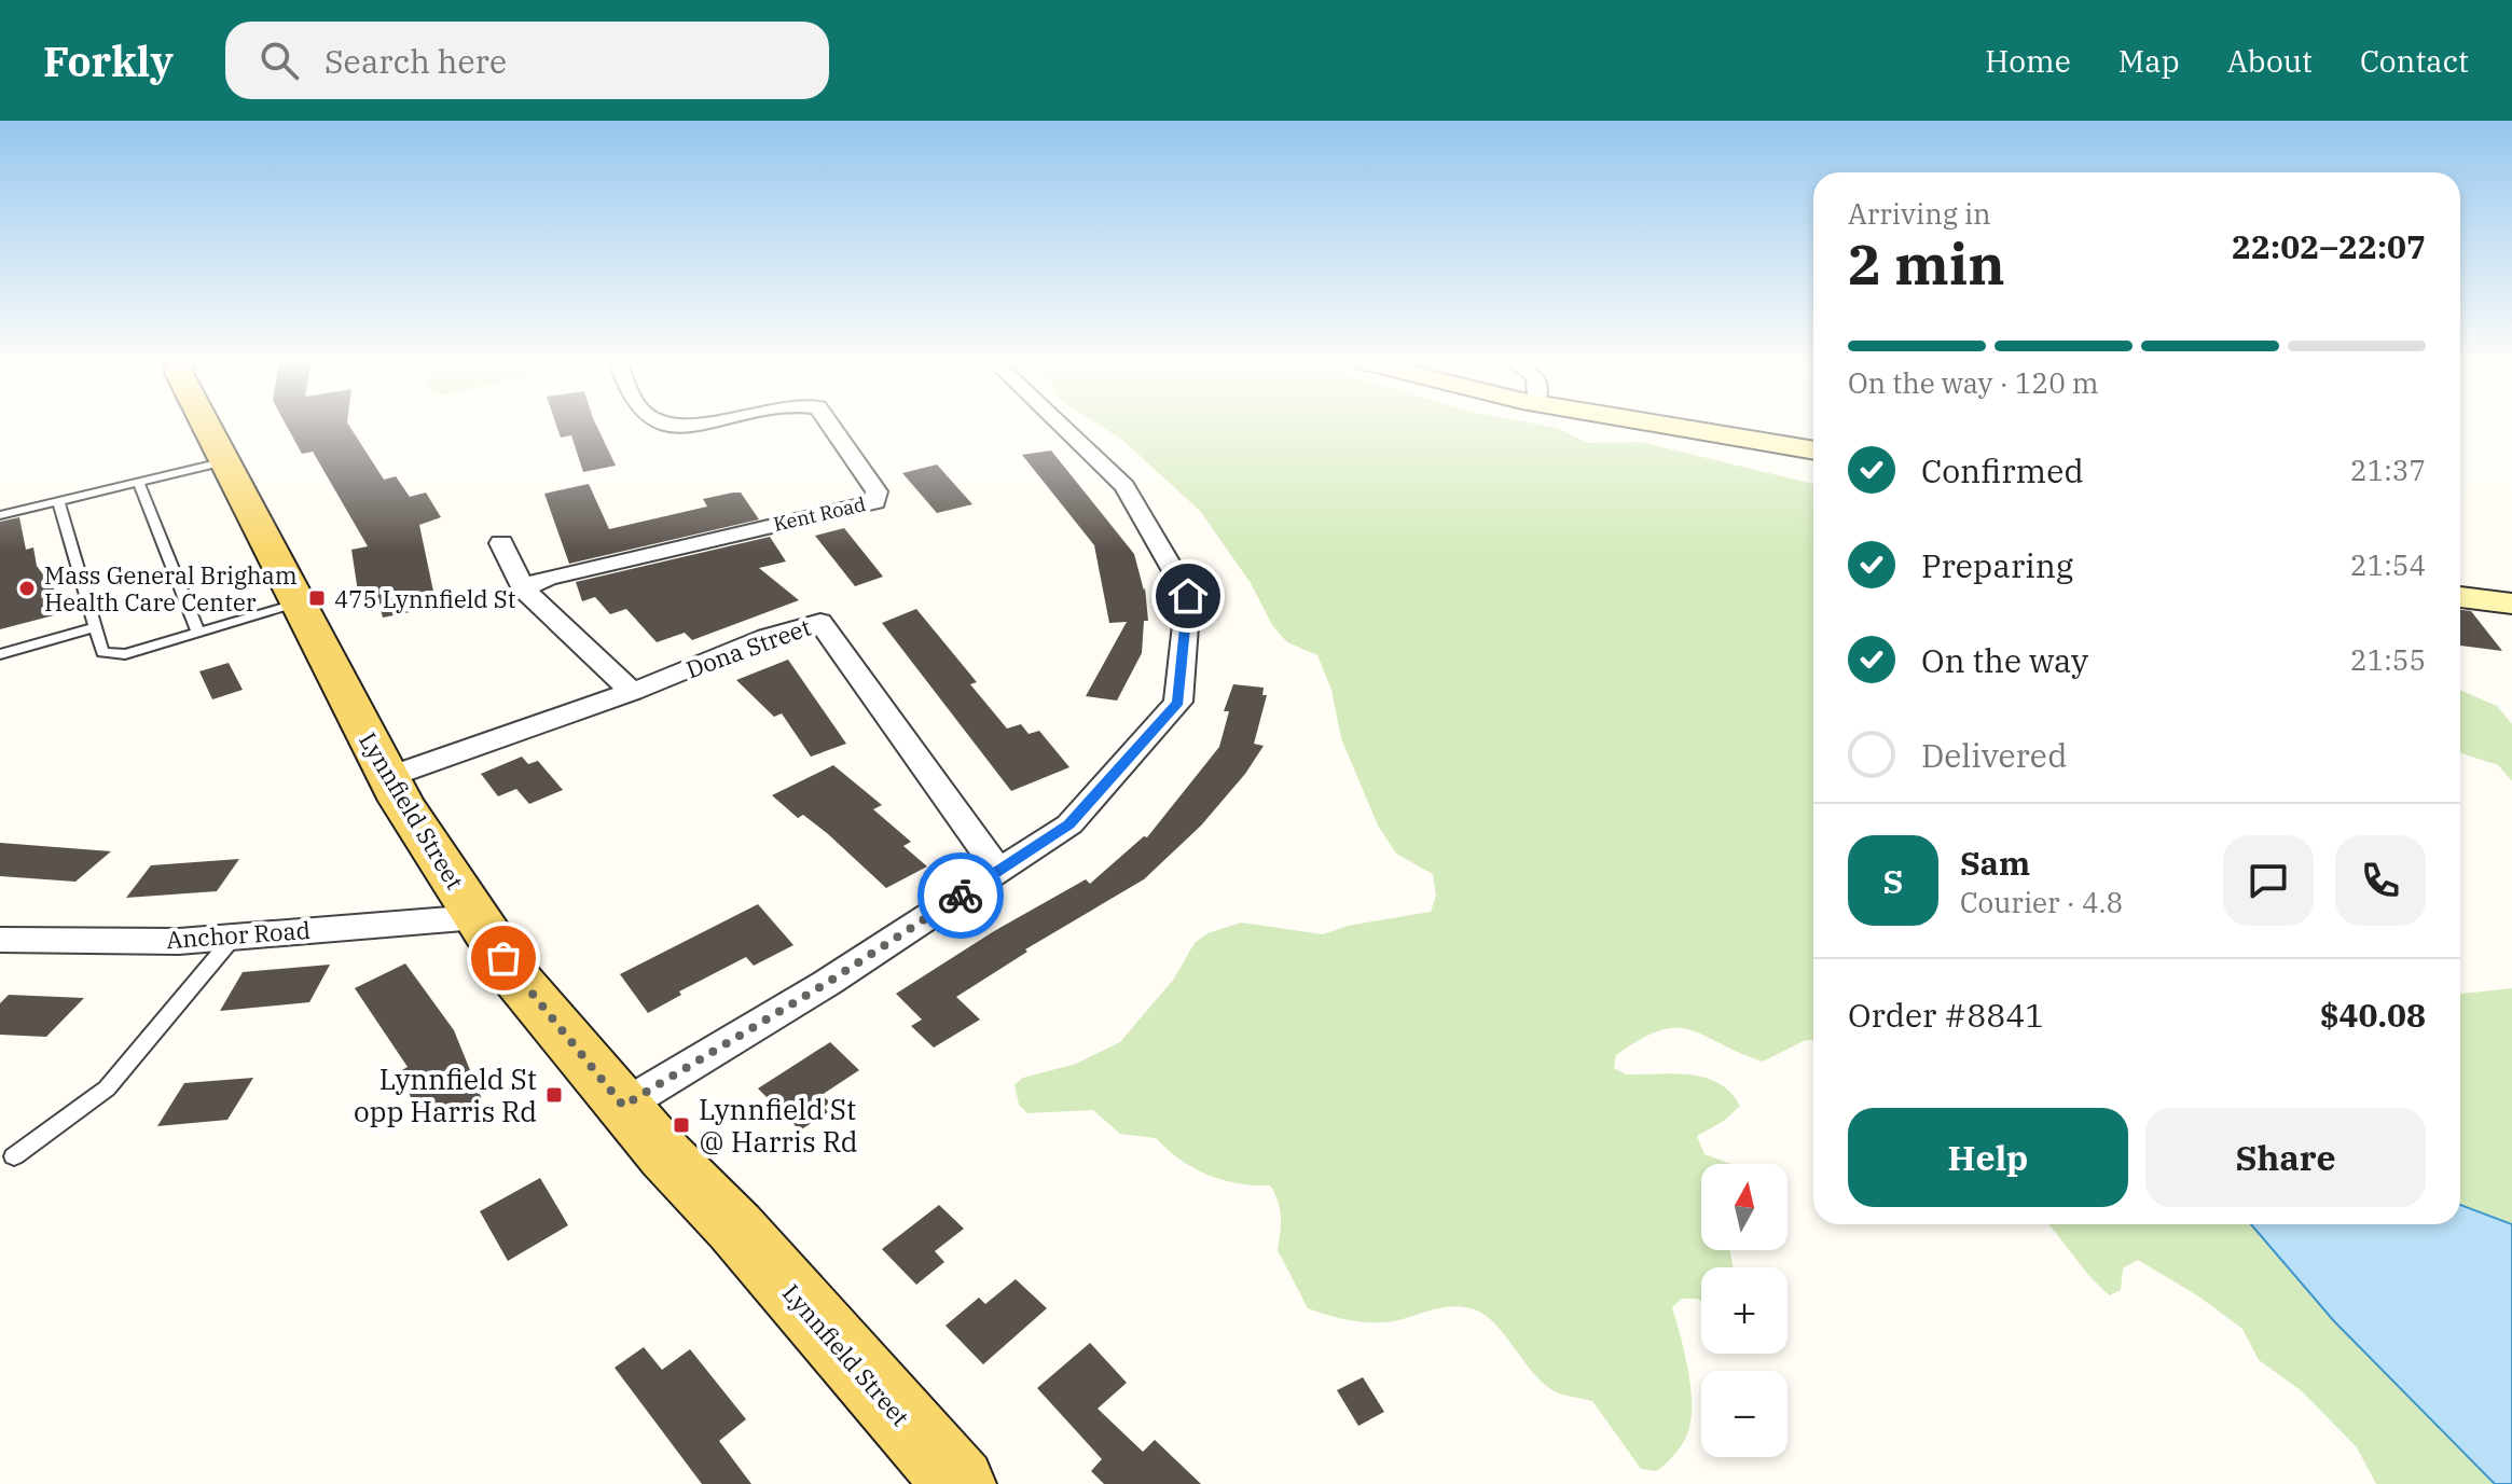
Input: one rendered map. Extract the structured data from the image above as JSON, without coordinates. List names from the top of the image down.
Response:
{
  "streets": {
    "main road": ["Lynnfield Street"],
    "street": ["Kent Road", "Dona Street", "Anchor Road"]
  },
  "crossings": [
    ["Dona Street", "Lynnfield Street"],
    ["Lynnfield Street", "Anchor Road"]
  ],
  "places": {
    "other": ["Mass General Brigham Health Care Center"],
    "transit": ["475 Lynnfield St", "Lynnfield St opp Harris Rd", "Lynnfield St @ Harris Rd"]
  },
  "north": "top",
  "page": {
    "header": "Forkly",
    "search": "Search here",
    "nav": [
      "Home",
      "Map",
      "About",
      "Contact"
    ],
    "heading": ["2 min", "Arriving in", "22:02–22:07"],
    "panel": [
      "Sam",
      "Courier · 4.8",
      "Order #8841",
      "$40.08"
    ],
    "bar": "On the way · 120 m",
    "list": [
      ["Confirmed", "21:37"],
      ["Preparing", "21:54"],
      ["On the way", "21:55"],
      "Delivered"
    ],
    "round": "S",
    "buttons": ["Help", "Share"],
    "map_buttons": ["+", "−"]
  }
}
